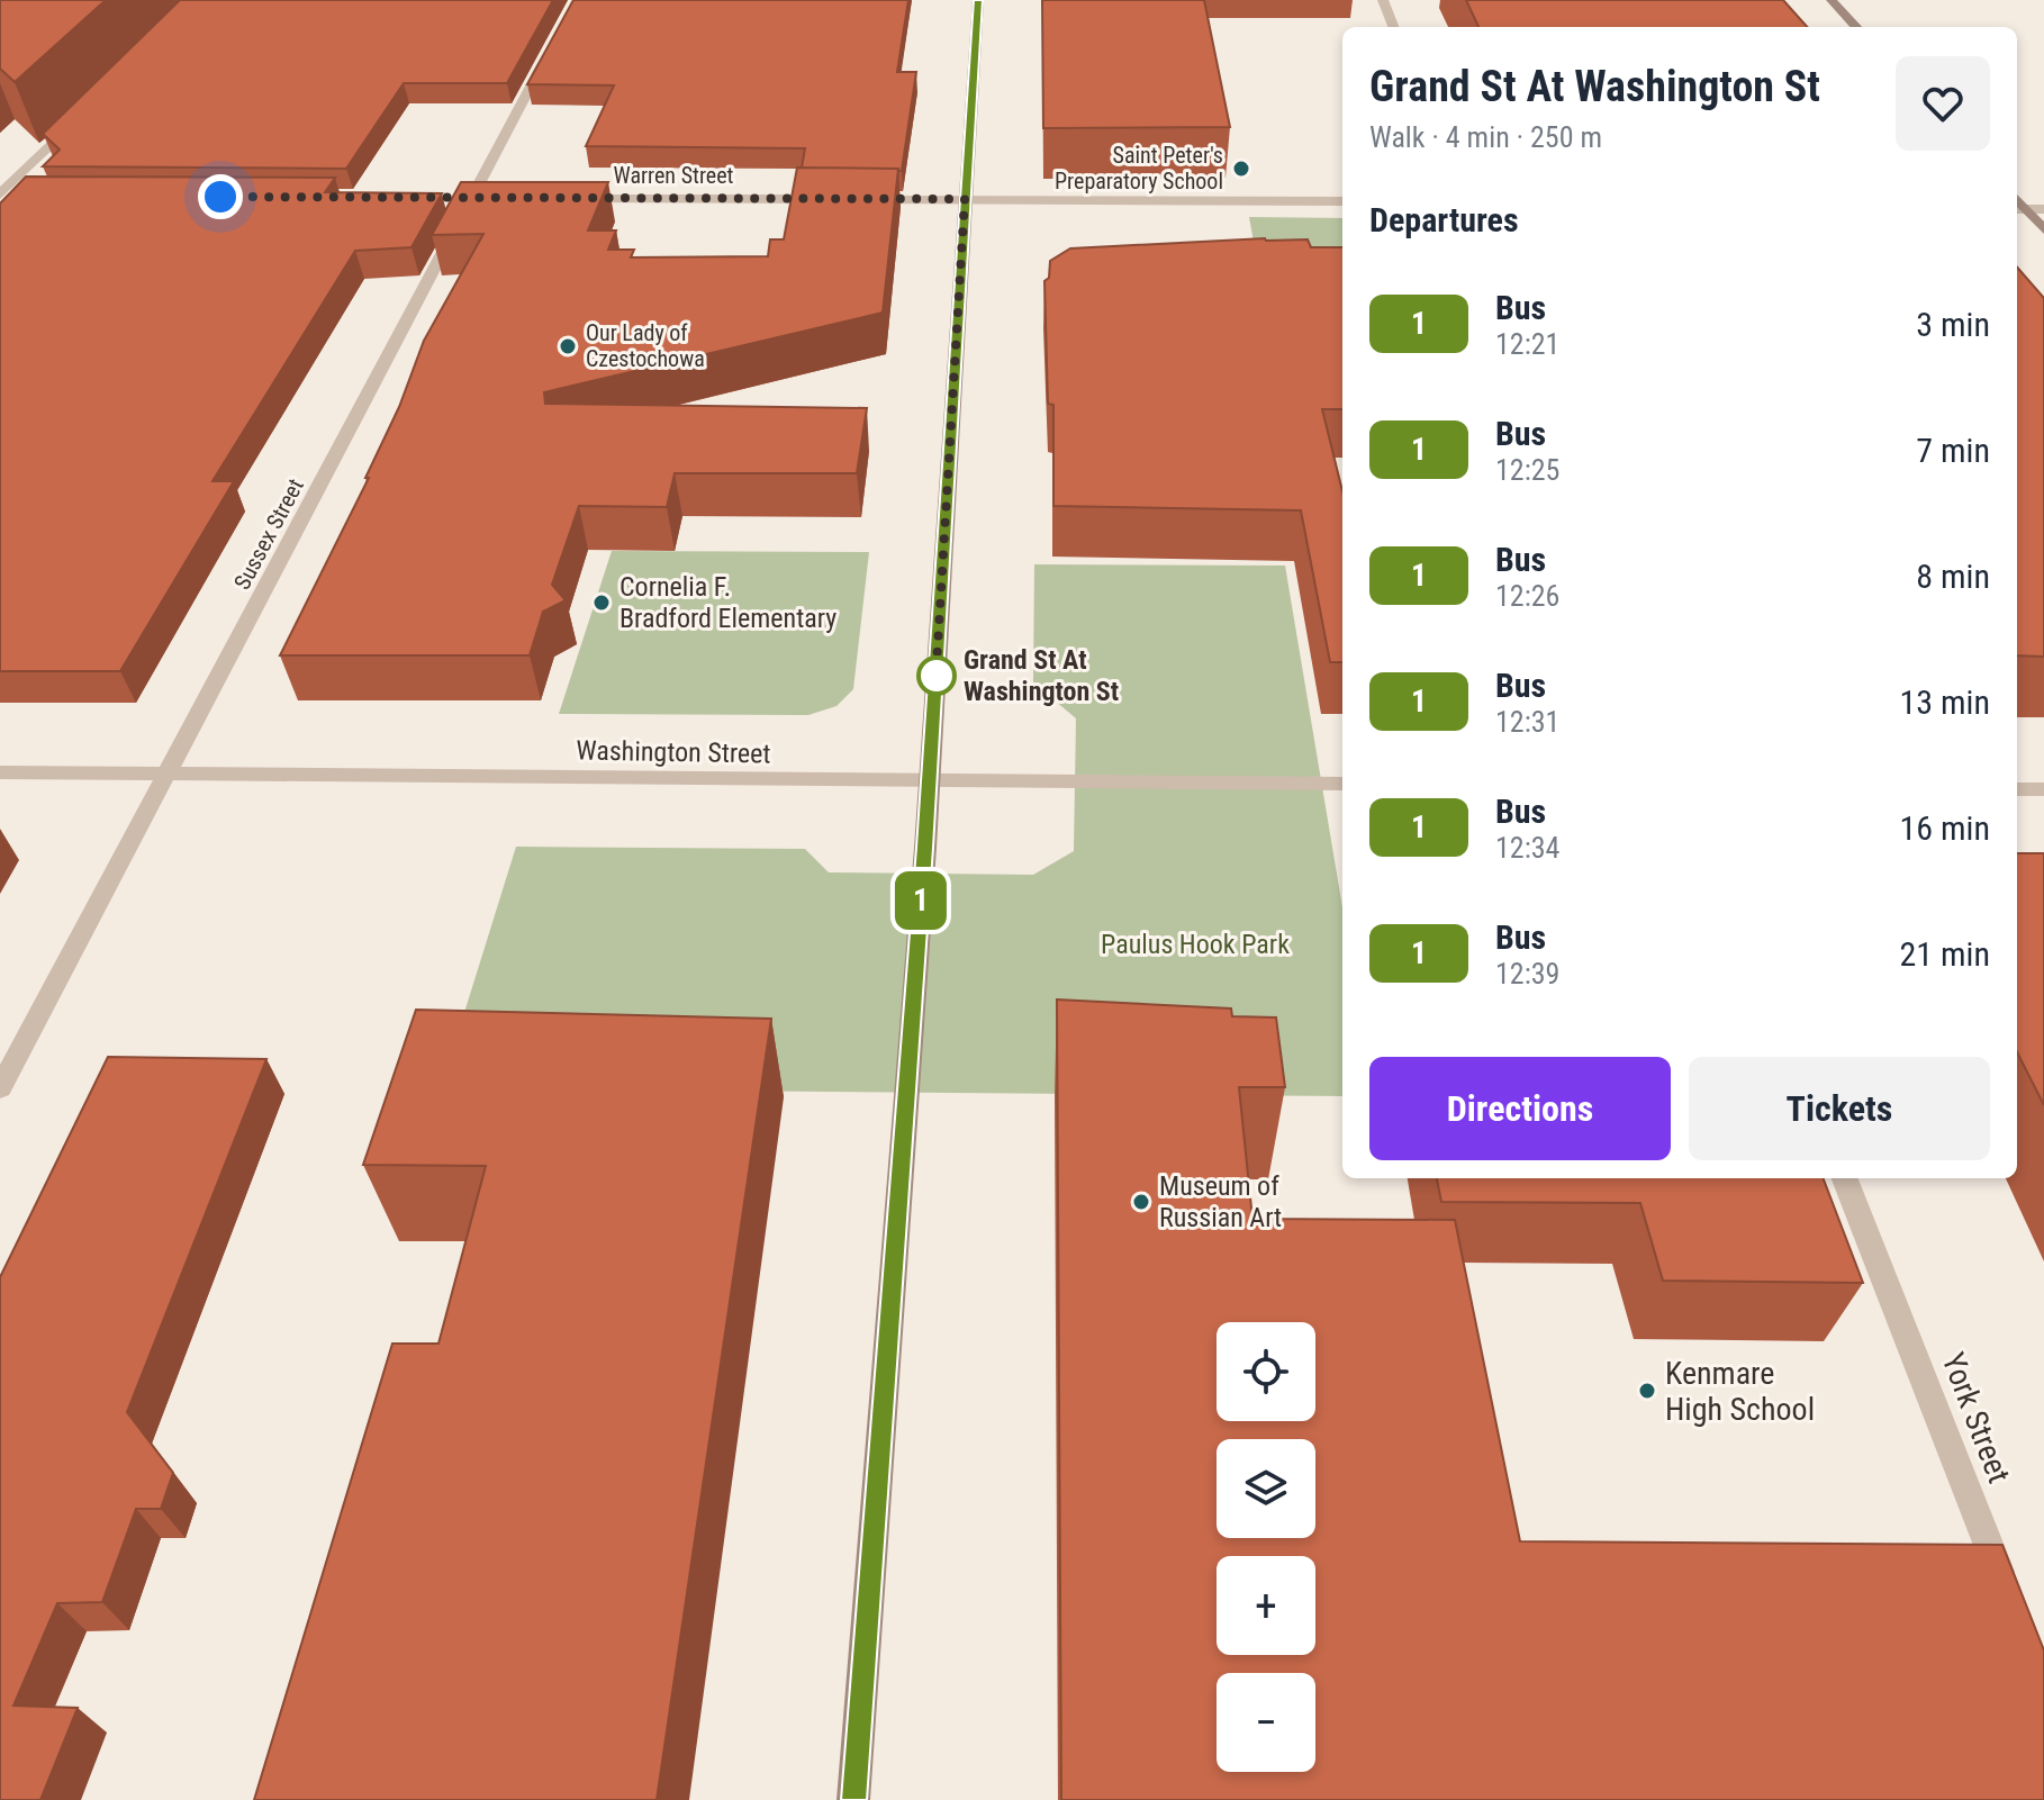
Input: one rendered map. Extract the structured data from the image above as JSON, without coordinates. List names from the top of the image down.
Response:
{
  "streets": {
    "street": [
      "Warren Street",
      "Sussex Street",
      "Washington Street",
      "York Street"
    ]
  },
  "crossings": [
    ["Sussex Street", "Washington Street"]
  ],
  "parks": ["Paulus Hook Park"],
  "places": [
    "Saint Peter's Preparatory School",
    "Our Lady of Czestochowa",
    "Cornelia F. Bradford Elementary",
    "Grand St At Washington St",
    "Museum of Russian Art",
    "Kenmare High School"
  ],
  "lines": ["bus line 1"],
  "page": {
    "on_map": "1",
    "heading": [
      ["Grand St At Washington St", "Walk · 4 min · 250 m"],
      "Departures"
    ],
    "list": [
      {
        "mark": "1",
        "name": "Bus",
        "note": "12:21",
        "value": "3 min"
      },
      {
        "mark": "1",
        "name": "Bus",
        "note": "12:25",
        "value": "7 min"
      },
      {
        "mark": "1",
        "name": "Bus",
        "note": "12:26",
        "value": "8 min"
      },
      {
        "mark": "1",
        "name": "Bus",
        "note": "12:31",
        "value": "13 min"
      },
      {
        "mark": "1",
        "name": "Bus",
        "note": "12:34",
        "value": "16 min"
      },
      {
        "mark": "1",
        "name": "Bus",
        "note": "12:39",
        "value": "21 min"
      }
    ],
    "buttons": ["Directions", "Tickets"],
    "map_buttons": ["+", "−"]
  }
}
